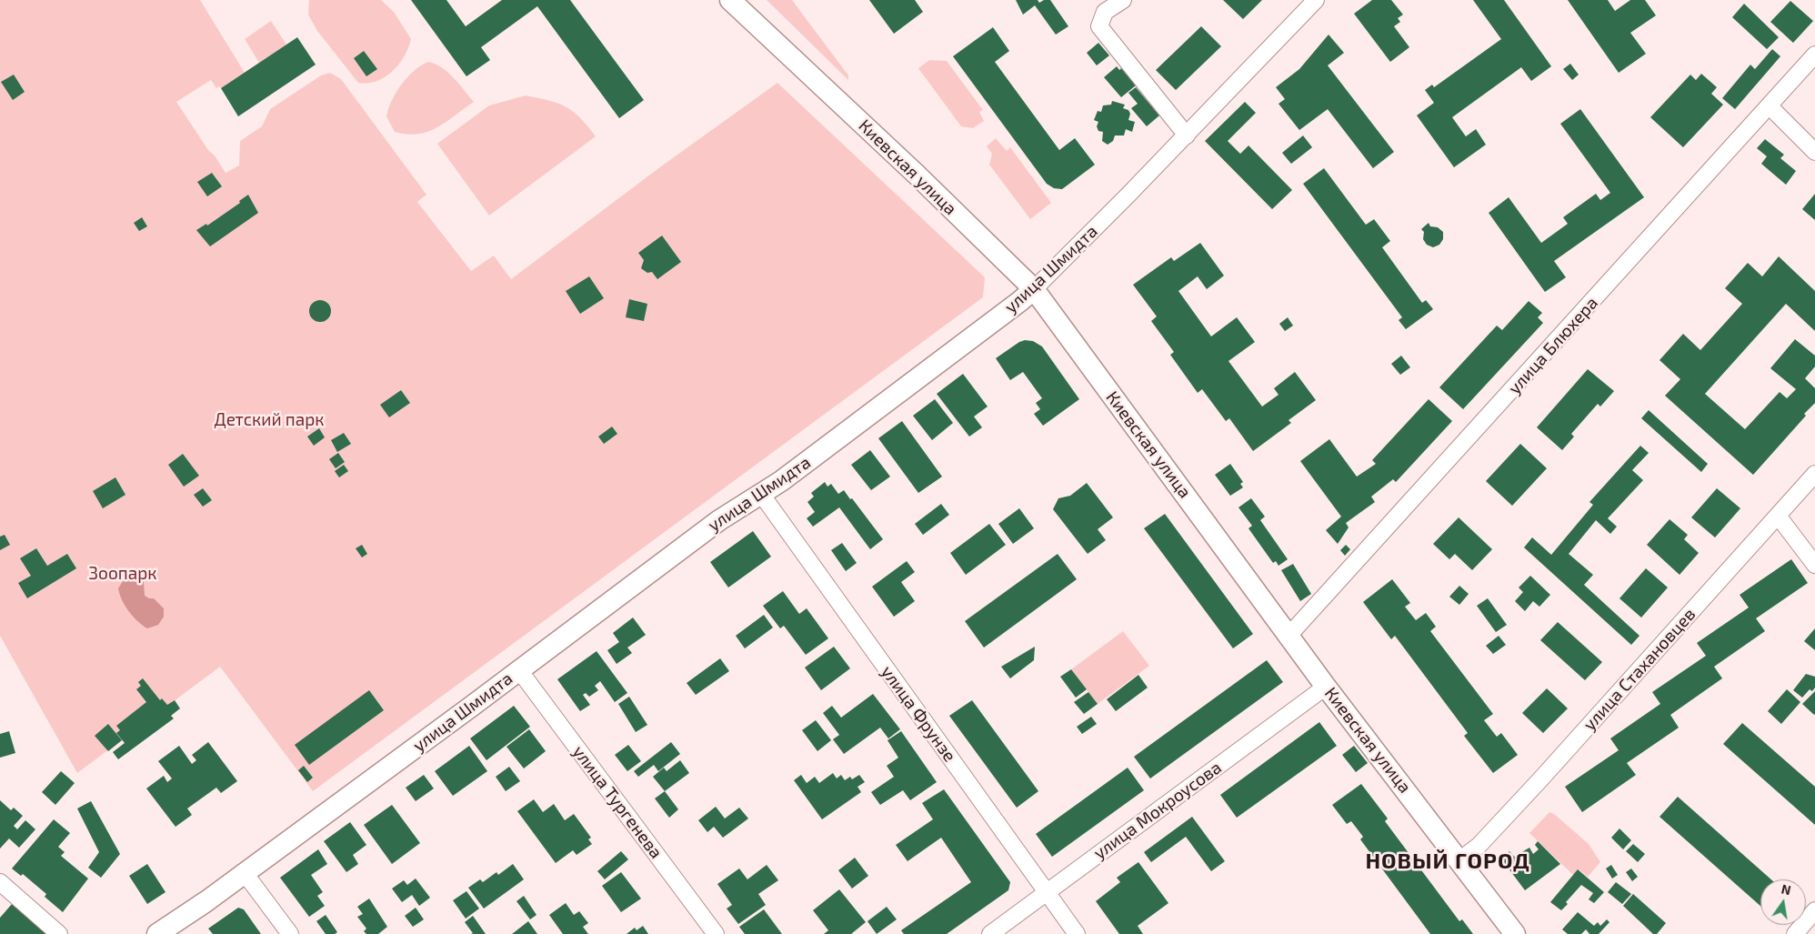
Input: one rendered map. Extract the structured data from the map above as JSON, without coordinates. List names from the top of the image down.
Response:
{
  "streets": {
    "main road": ["Киевская улица", "улица Шмидта"],
    "street": [
      "улица Блюхера",
      "улица Стахановцев",
      "улица Фрунзе",
      "улица Тургенева",
      "улица Мокроусова"
    ]
  },
  "crossings": [
    ["Киевская улица", "улица Шмидта"],
    ["Киевская улица", "улица Блюхера"],
    ["Киевская улица", "улица Стахановцев"],
    ["Киевская улица", "улица Мокроусова"],
    ["улица Шмидта", "улица Фрунзе"],
    ["улица Шмидта", "улица Тургенева"],
    ["улица Фрунзе", "улица Мокроусова"]
  ],
  "districts": ["НОВЫЙ ГОРОД"],
  "parks": ["Детский парк", "Зоопарк"],
  "north": "top"
}
